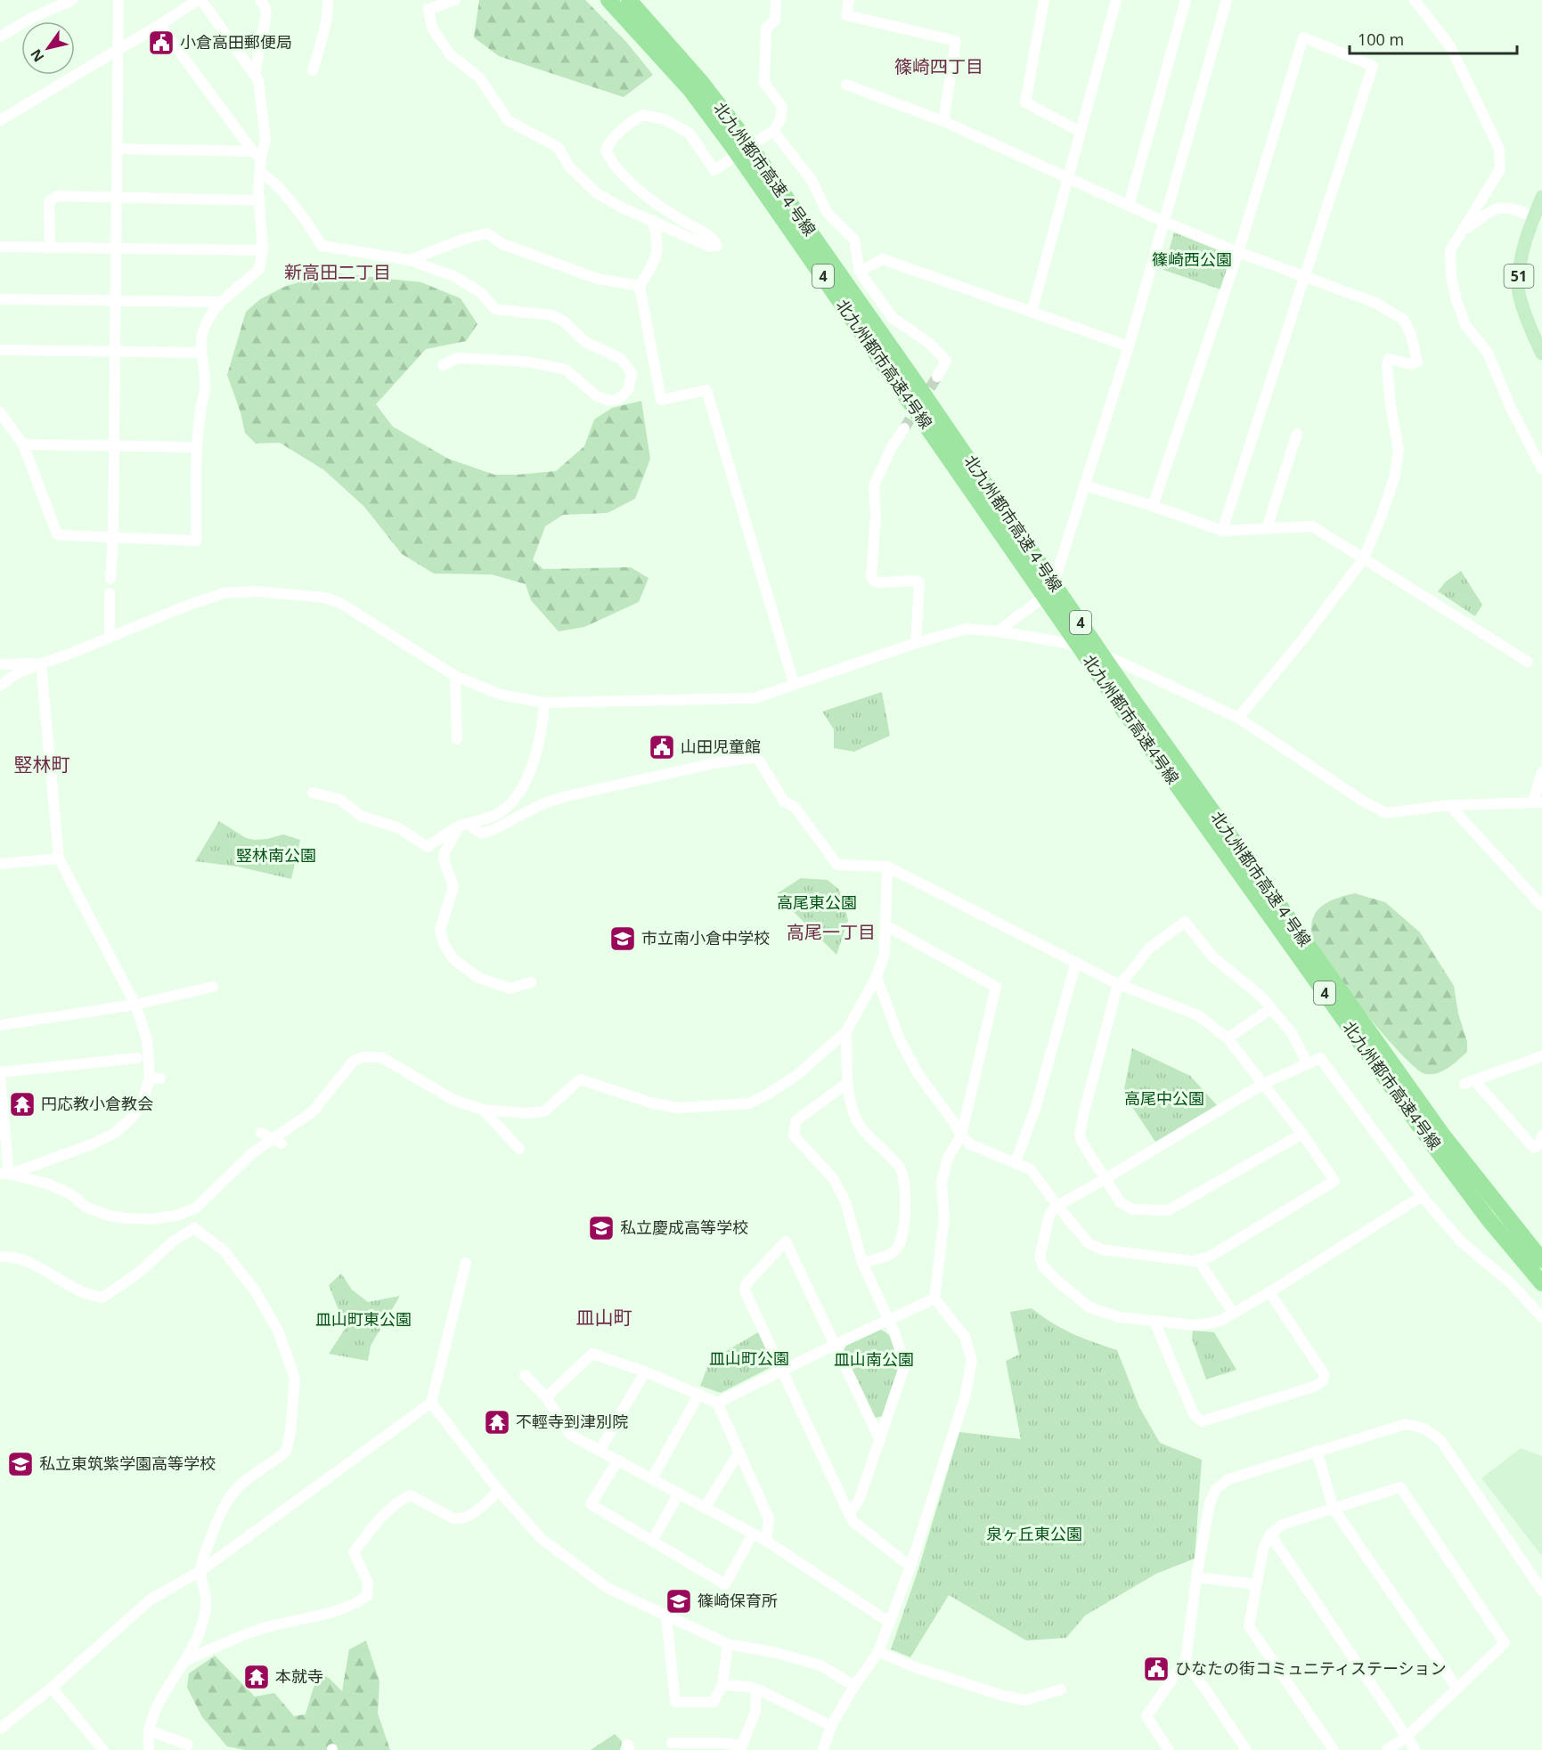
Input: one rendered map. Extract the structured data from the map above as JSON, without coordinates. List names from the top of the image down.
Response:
{
  "streets": {
    "highway": ["北九州都市高速４号線", "4", "北九州都市高速4号線"],
    "main road": ["51"]
  },
  "crossings": [
    ["北九州都市高速４号線", "北九州都市高速4号線"]
  ],
  "districts": [
    "篠崎四丁目",
    "新高田二丁目",
    "竪林町",
    "高尾一丁目",
    "皿山町"
  ],
  "parks": [
    "篠崎西公園",
    "竪林南公園",
    "高尾東公園",
    "高尾中公園",
    "皿山町東公園",
    "皿山町公園",
    "皿山南公園",
    "泉ヶ丘東公園"
  ],
  "places": {
    "public building": ["小倉高田郵便局", "山田児童館", "ひなたの街コミュニティステーション"],
    "school or university": [
      "市立南小倉中学校",
      "私立慶成高等学校",
      "私立東筑紫学園高等学校",
      "篠崎保育所"
    ],
    "temple": ["円応教小倉教会", "不輕寺到津別院", "本就寺"]
  },
  "scale_bar": "100 m",
  "north": "bottom left"
}
